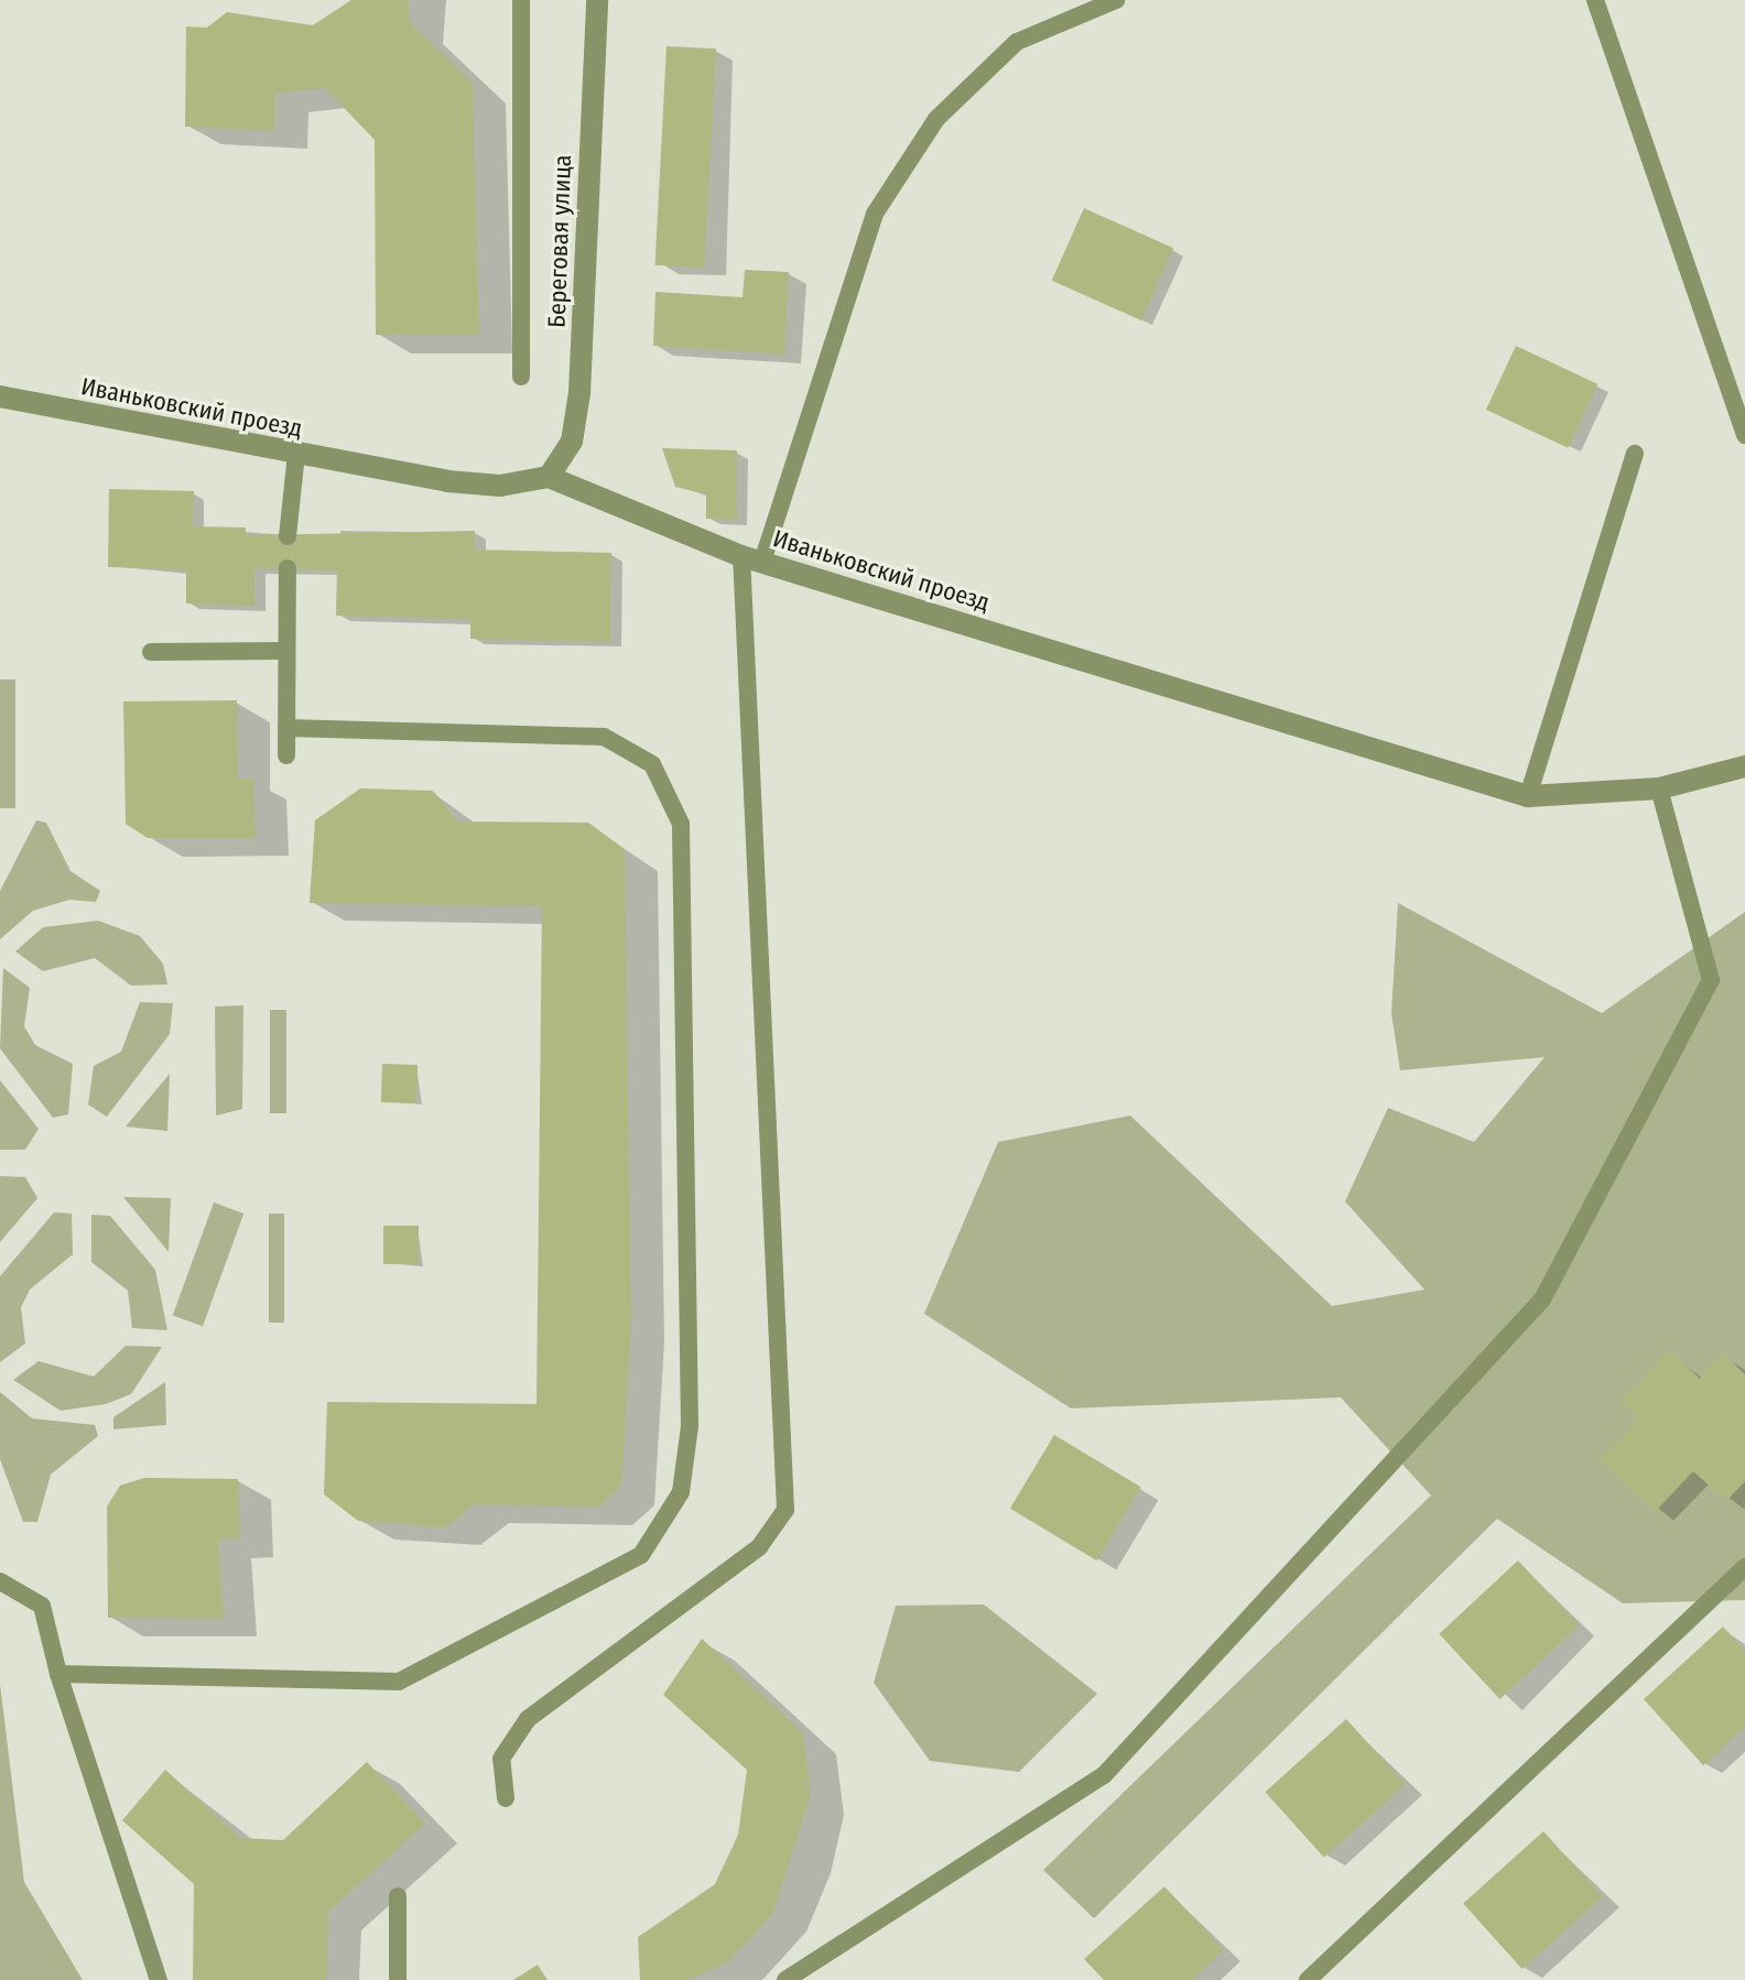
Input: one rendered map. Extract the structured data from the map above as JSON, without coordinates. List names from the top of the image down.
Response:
{
  "streets": {
    "street": ["Береговая улица", "Иваньковский проезд"]
  },
  "crossings": [
    ["Береговая улица", "Иваньковский проезд"]
  ]
}
